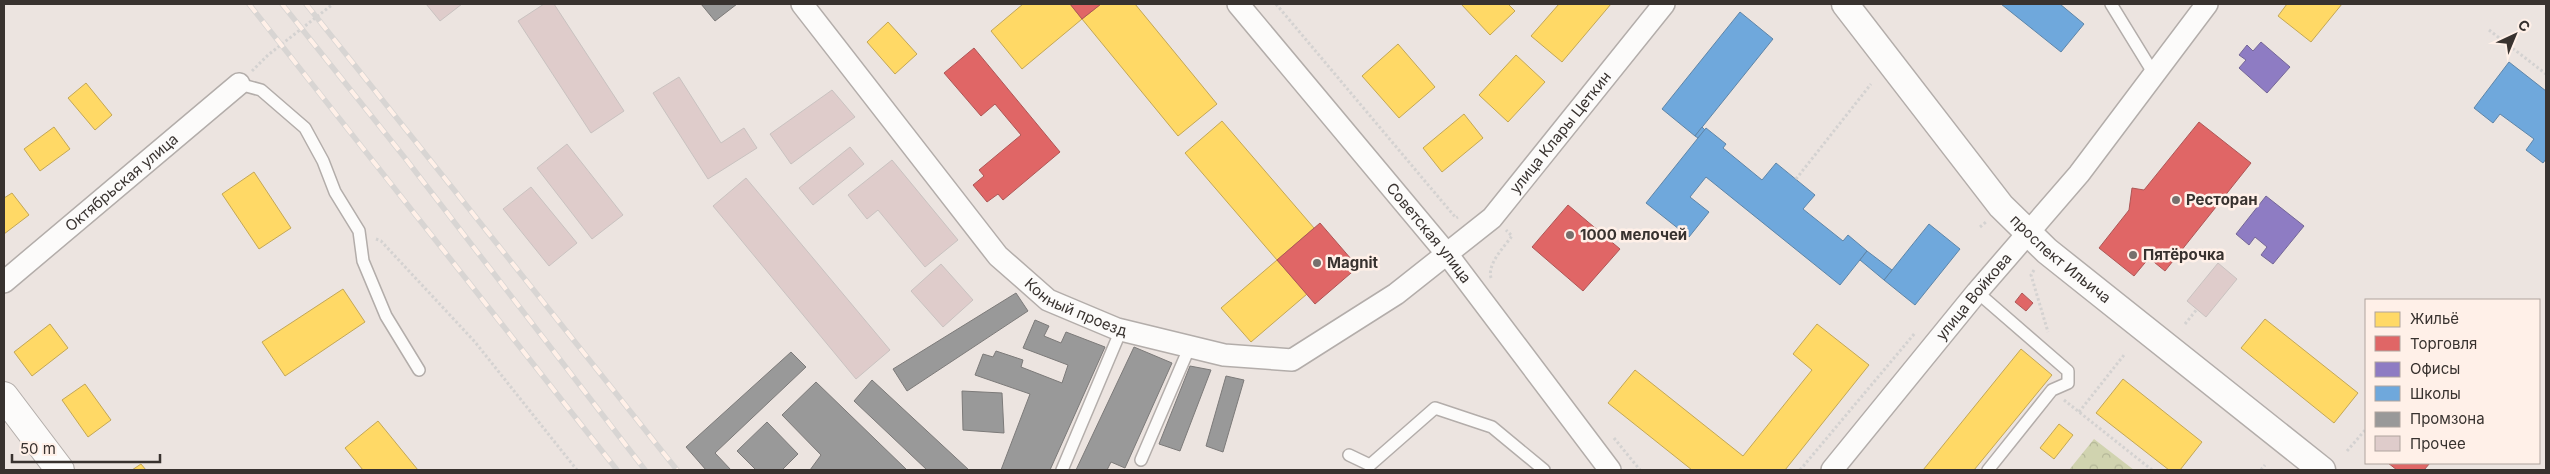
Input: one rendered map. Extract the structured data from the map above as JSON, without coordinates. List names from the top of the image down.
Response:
{
  "streets": {
    "street": [
      "улица Клары Цеткин",
      "Октябрьская улица",
      "Советская улица",
      "проспект Ильича",
      "улица Войкова",
      "Конный проезд"
    ]
  },
  "crossings": [
    ["улица Клары Цеткин", "Советская улица"],
    ["улица Клары Цеткин", "Конный проезд"],
    ["Советская улица", "Конный проезд"],
    ["проспект Ильича", "улица Войкова"]
  ],
  "places": [
    "Ресторан",
    "1000 мелочей",
    "Пятёрочка",
    "Magnit"
  ],
  "legend": [
    "Жильё",
    "Торговля",
    "Офисы",
    "Школы",
    "Промзона",
    "Прочее"
  ],
  "scale_bar": "50 m",
  "north": "top right"
}
